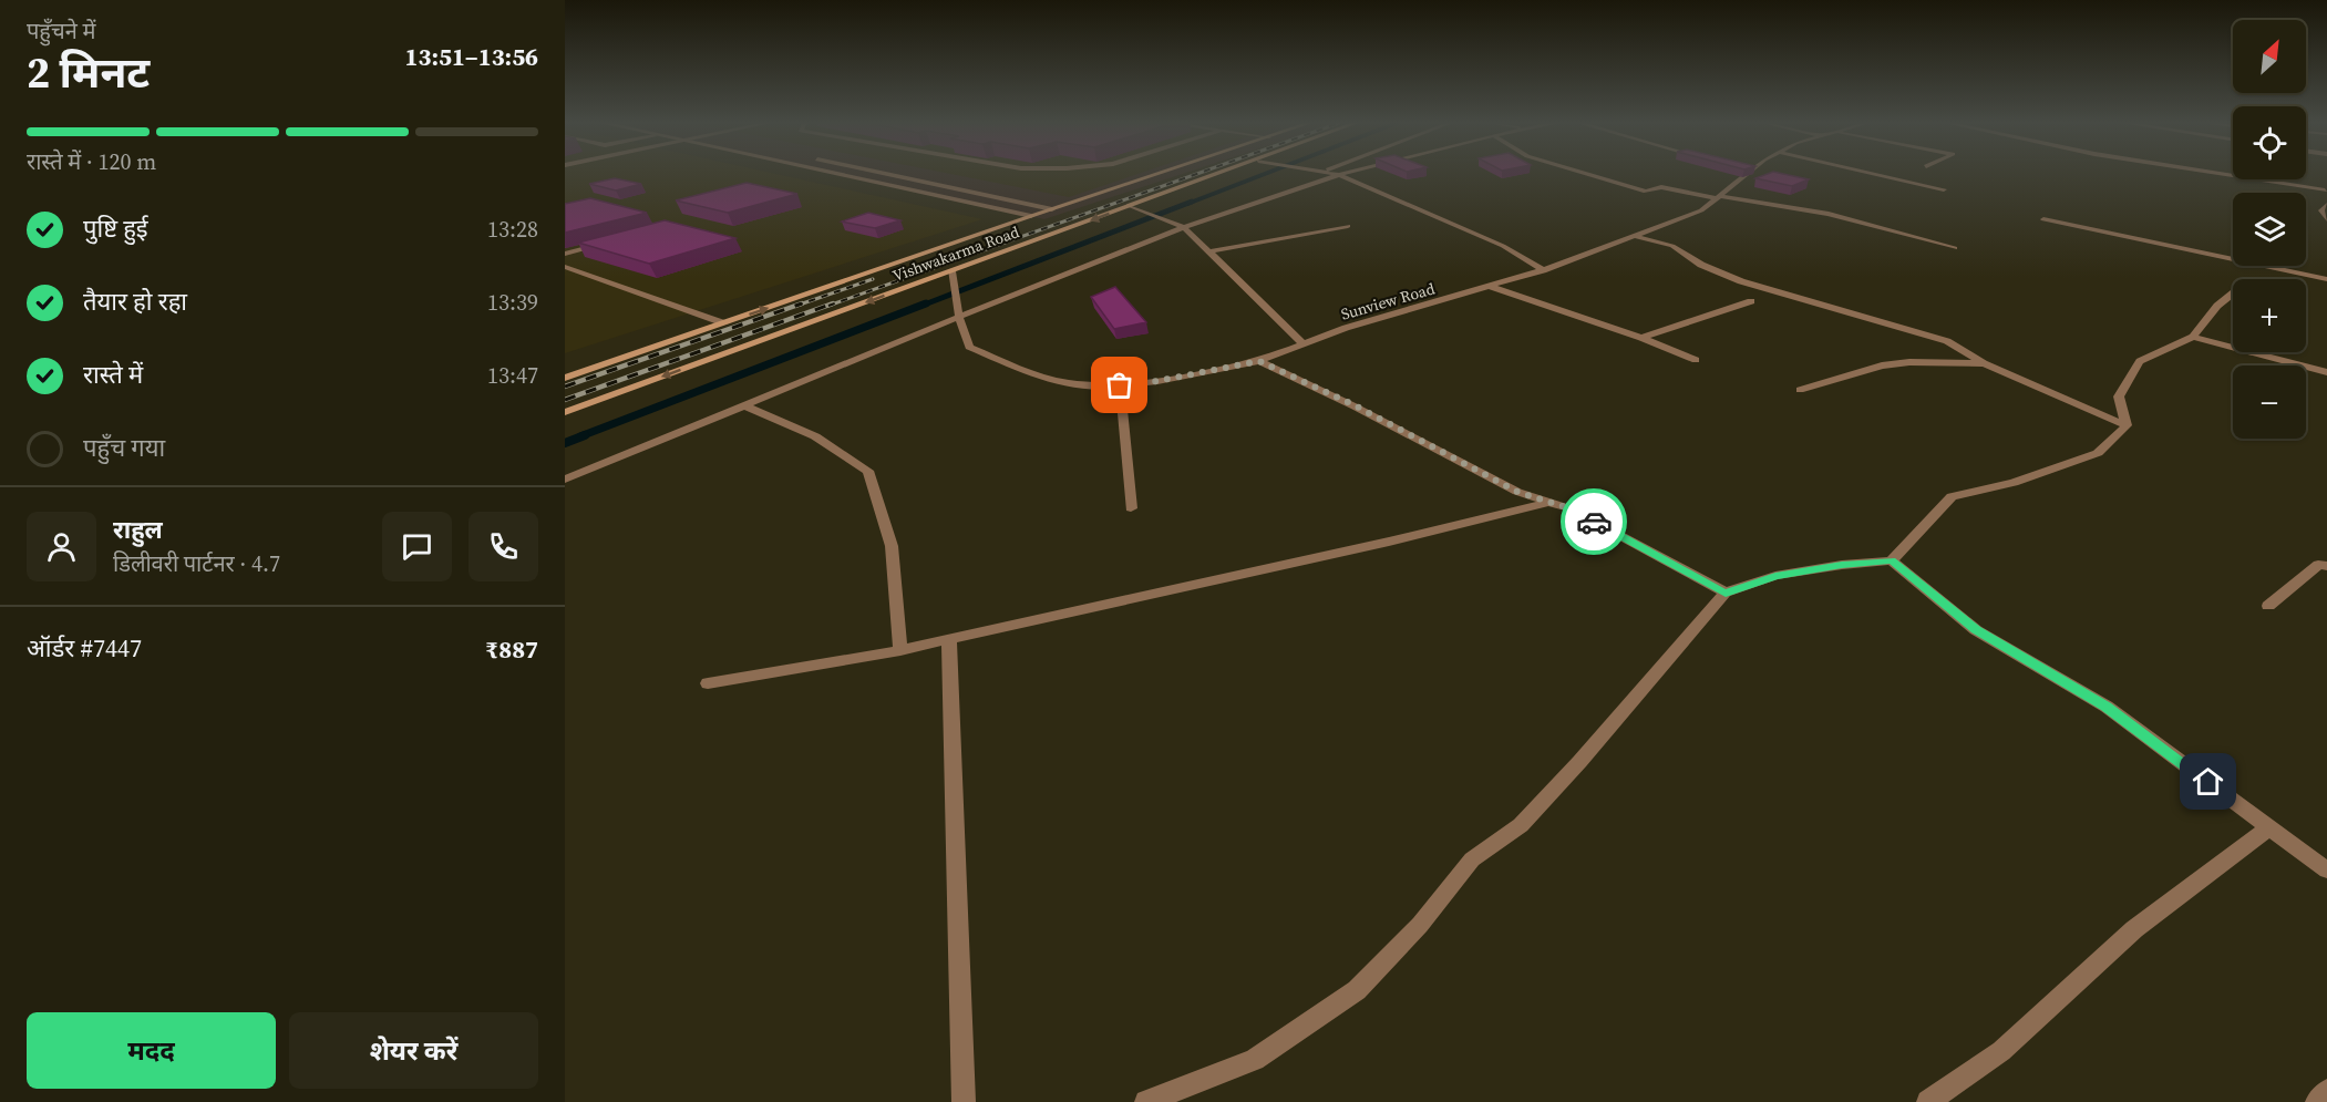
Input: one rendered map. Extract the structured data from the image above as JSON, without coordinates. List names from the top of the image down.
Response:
{
  "streets": {
    "main road": ["Vishwakarma Road"],
    "street": ["Sunview Road"]
  },
  "crossings": [
    ["Vishwakarma Road", "Sunview Road"]
  ],
  "north": "top right",
  "page": {
    "heading": ["2 मिनट", "पहुँचने में", "13:51–13:56"],
    "panel": [
      "राहुल",
      "डिलीवरी पार्टनर · 4.7",
      "ऑर्डर #7447",
      "₹887"
    ],
    "map_buttons": ["+", "−"],
    "bar": "रास्ते में · 120 m",
    "list": [
      ["पुष्टि हुई", "13:28"],
      ["तैयार हो रहा", "13:39"],
      ["रास्ते में", "13:47"],
      "पहुँच गया"
    ],
    "buttons": ["मदद", "शेयर करें"]
  }
}
